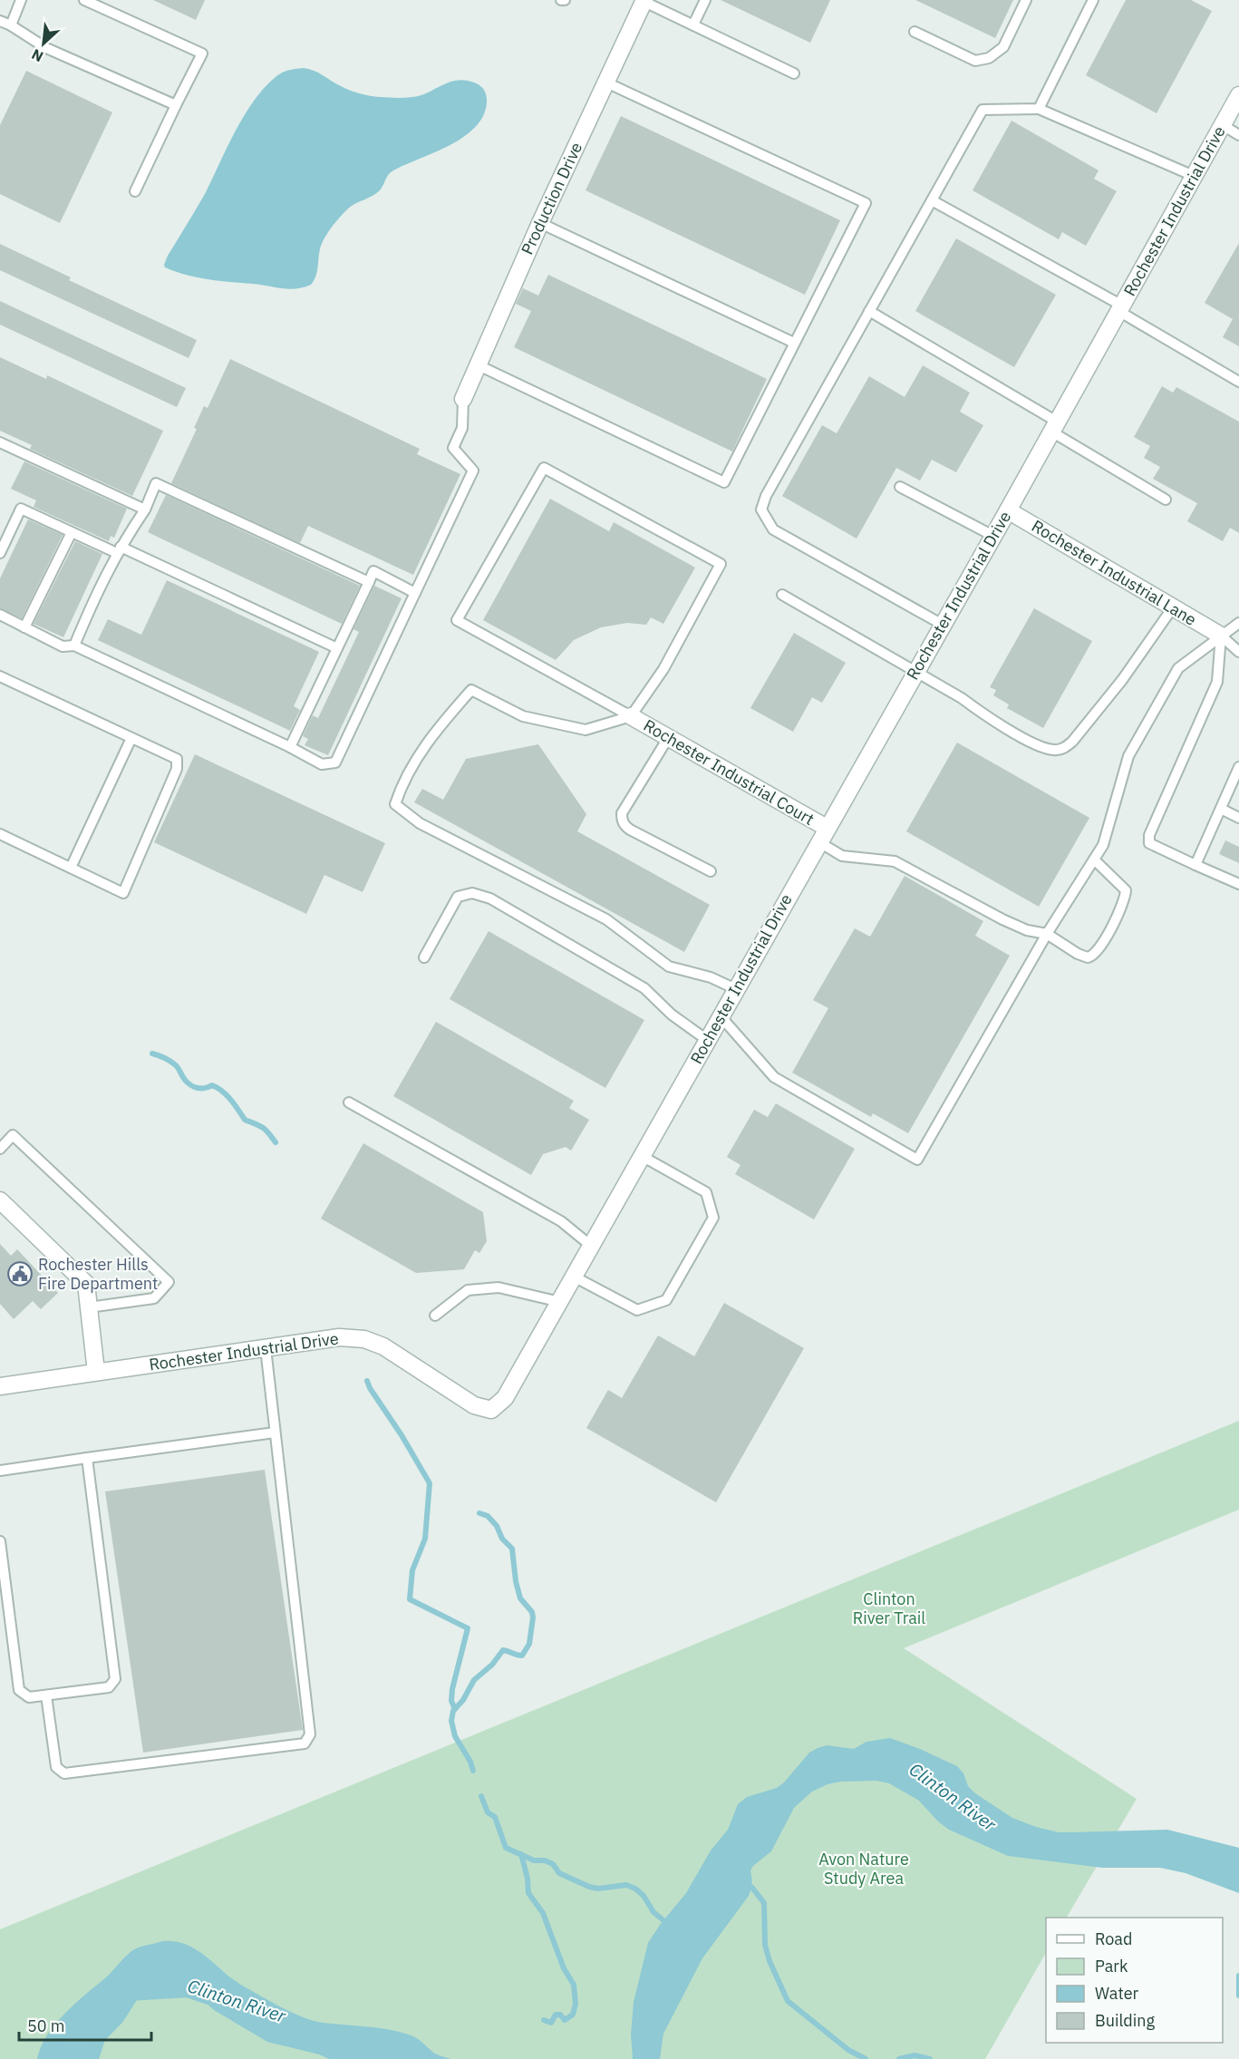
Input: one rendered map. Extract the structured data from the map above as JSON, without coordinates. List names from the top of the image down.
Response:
{
  "streets": {
    "street": [
      "Production Drive",
      "Rochester Industrial Drive",
      "Rochester Industrial Lane",
      "Rochester Industrial Court"
    ]
  },
  "crossings": [
    ["Rochester Industrial Drive", "Rochester Industrial Lane"],
    ["Rochester Industrial Drive", "Rochester Industrial Court"]
  ],
  "water": ["Clinton River"],
  "parks": ["Clinton River Trail", "Avon Nature Study Area"],
  "places": {
    "public building": ["Rochester Hills Fire Department"]
  },
  "legend": [
    "Road",
    "Park",
    "Water",
    "Building"
  ],
  "scale_bar": "50 m",
  "north": "bottom left"
}
